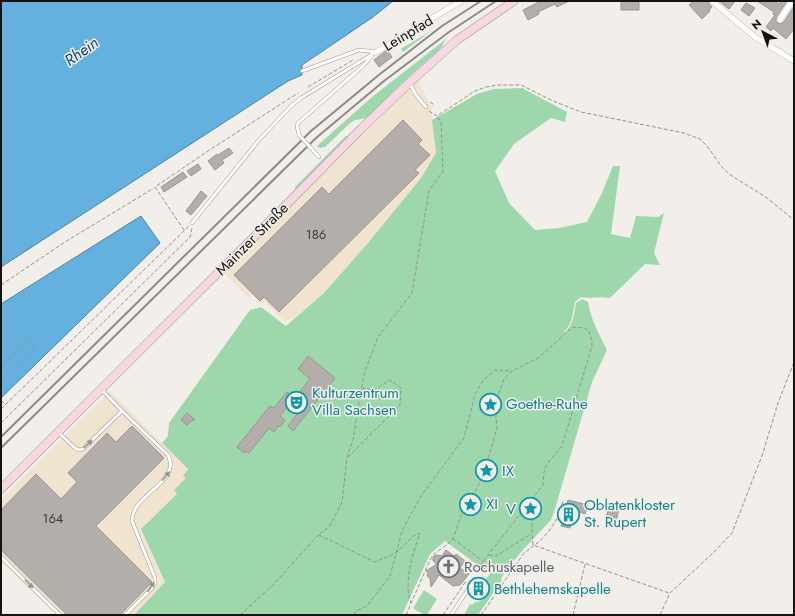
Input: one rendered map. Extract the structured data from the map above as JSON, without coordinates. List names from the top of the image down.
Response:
{
  "streets": {
    "main road": ["Mainzer Straße"],
    "street": ["Leinpfad"]
  },
  "water": ["Rhein"],
  "places": {
    "theatre": ["Kulturzentrum Villa Sachsen"],
    "place": [
      "Goethe-Ruhe",
      "IX",
      "XI",
      "V"
    ],
    "building": ["Oblatenkloster St. Rupert", "Bethlehemskapelle"],
    "church": ["Rochuskapelle"]
  },
  "house_numbers": ["186", "164"],
  "north": "top left"
}
